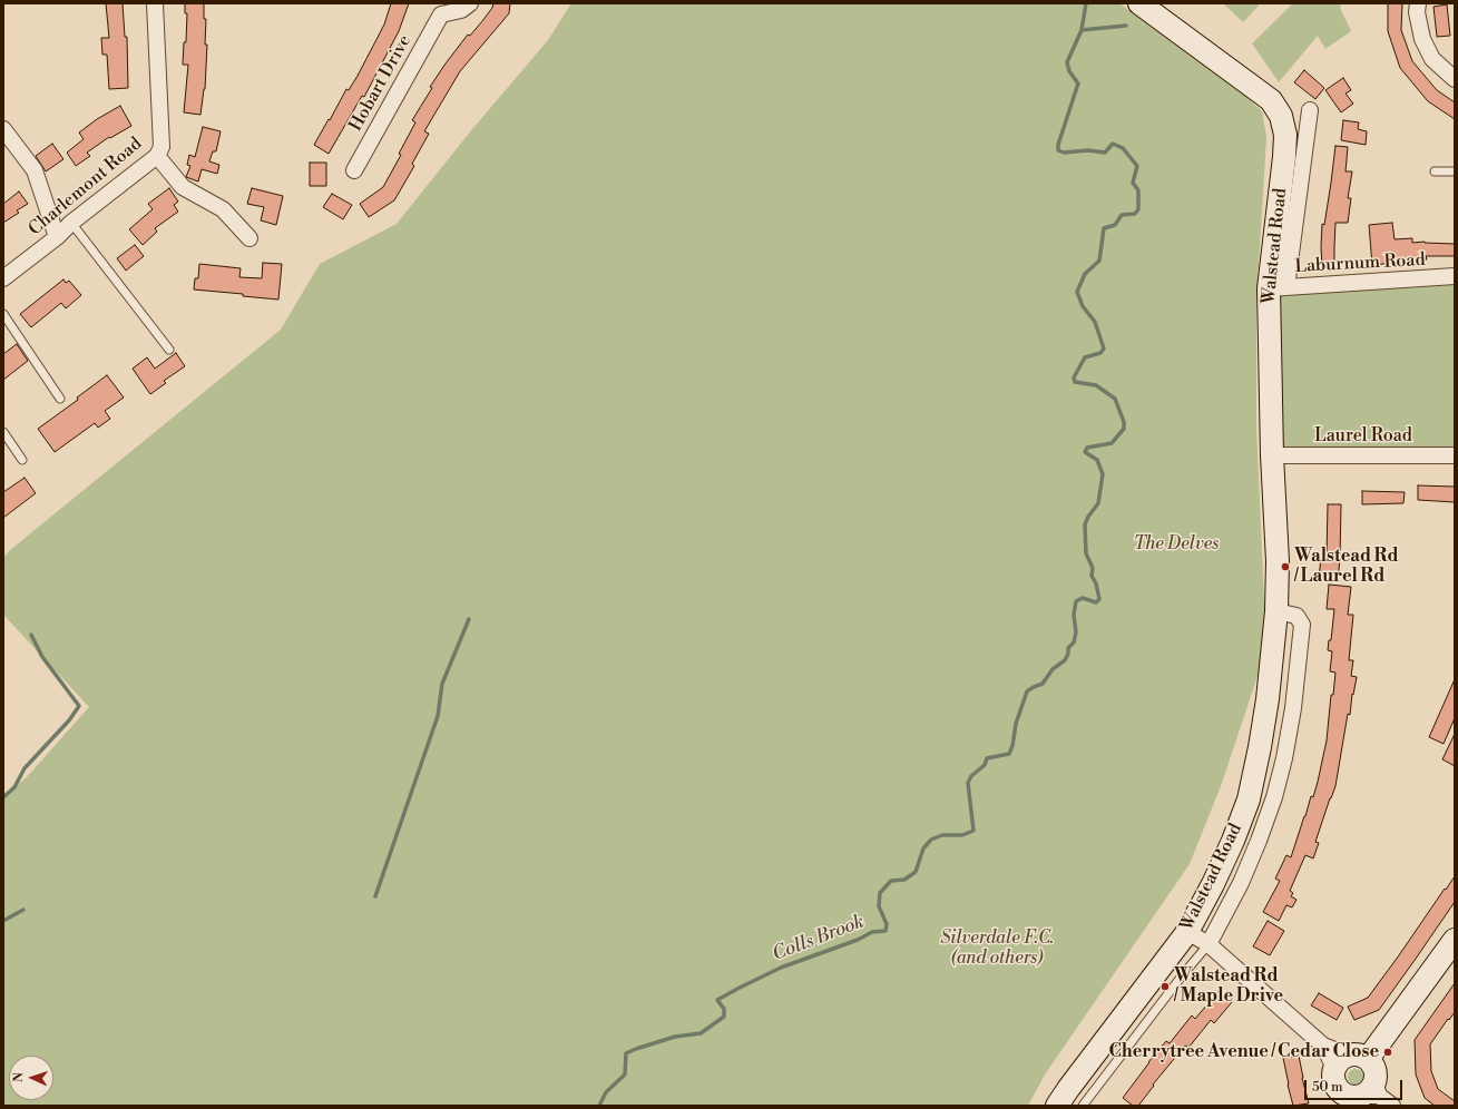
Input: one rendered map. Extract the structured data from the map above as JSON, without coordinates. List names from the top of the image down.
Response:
{
  "streets": {
    "street": [
      "Hobart Drive",
      "Charlemont Road",
      "Walstead Road",
      "Laburnum Road",
      "Laurel Road"
    ]
  },
  "crossings": [
    ["Walstead Road", "Laburnum Road"],
    ["Walstead Road", "Laurel Road"]
  ],
  "water": ["Colls Brook"],
  "parks": ["The Delves", "Silverdale F.C. (and others)"],
  "places": ["Walstead Rd / Laurel Rd", "Walstead Rd / Maple Drive", "Cherrytree Avenue / Cedar Close"],
  "scale_bar": "50 m",
  "north": "left"
}
